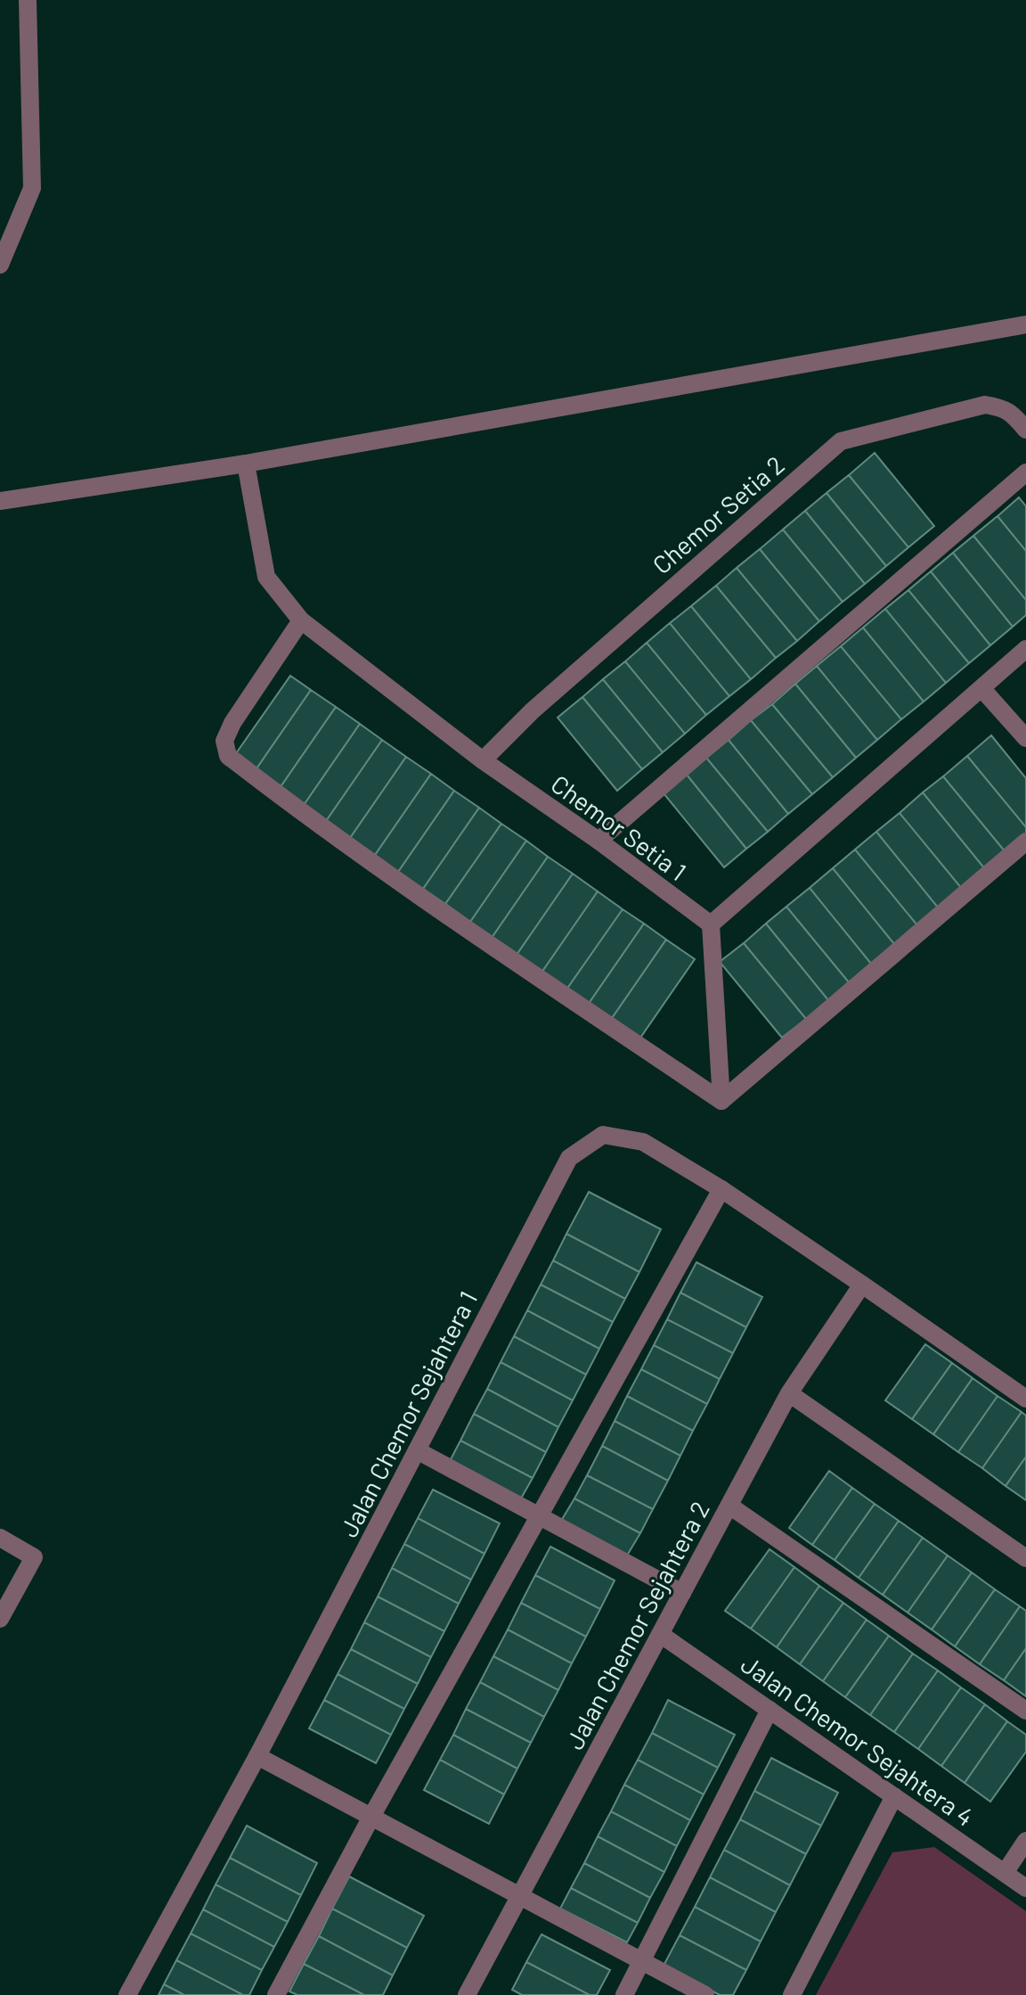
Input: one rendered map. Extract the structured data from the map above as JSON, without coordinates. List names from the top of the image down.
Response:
{
  "streets": {
    "street": [
      "Chemor Setia 2",
      "Chemor Setia 1",
      "Jalan Chemor Sejahtera 1",
      "Jalan Chemor Sejahtera 2",
      "Jalan Chemor Sejahtera 4"
    ]
  },
  "crossings": [
    ["Chemor Setia 2", "Chemor Setia 1"],
    ["Jalan Chemor Sejahtera 1", "Jalan Chemor Sejahtera 2"],
    ["Jalan Chemor Sejahtera 2", "Jalan Chemor Sejahtera 4"]
  ]
}
